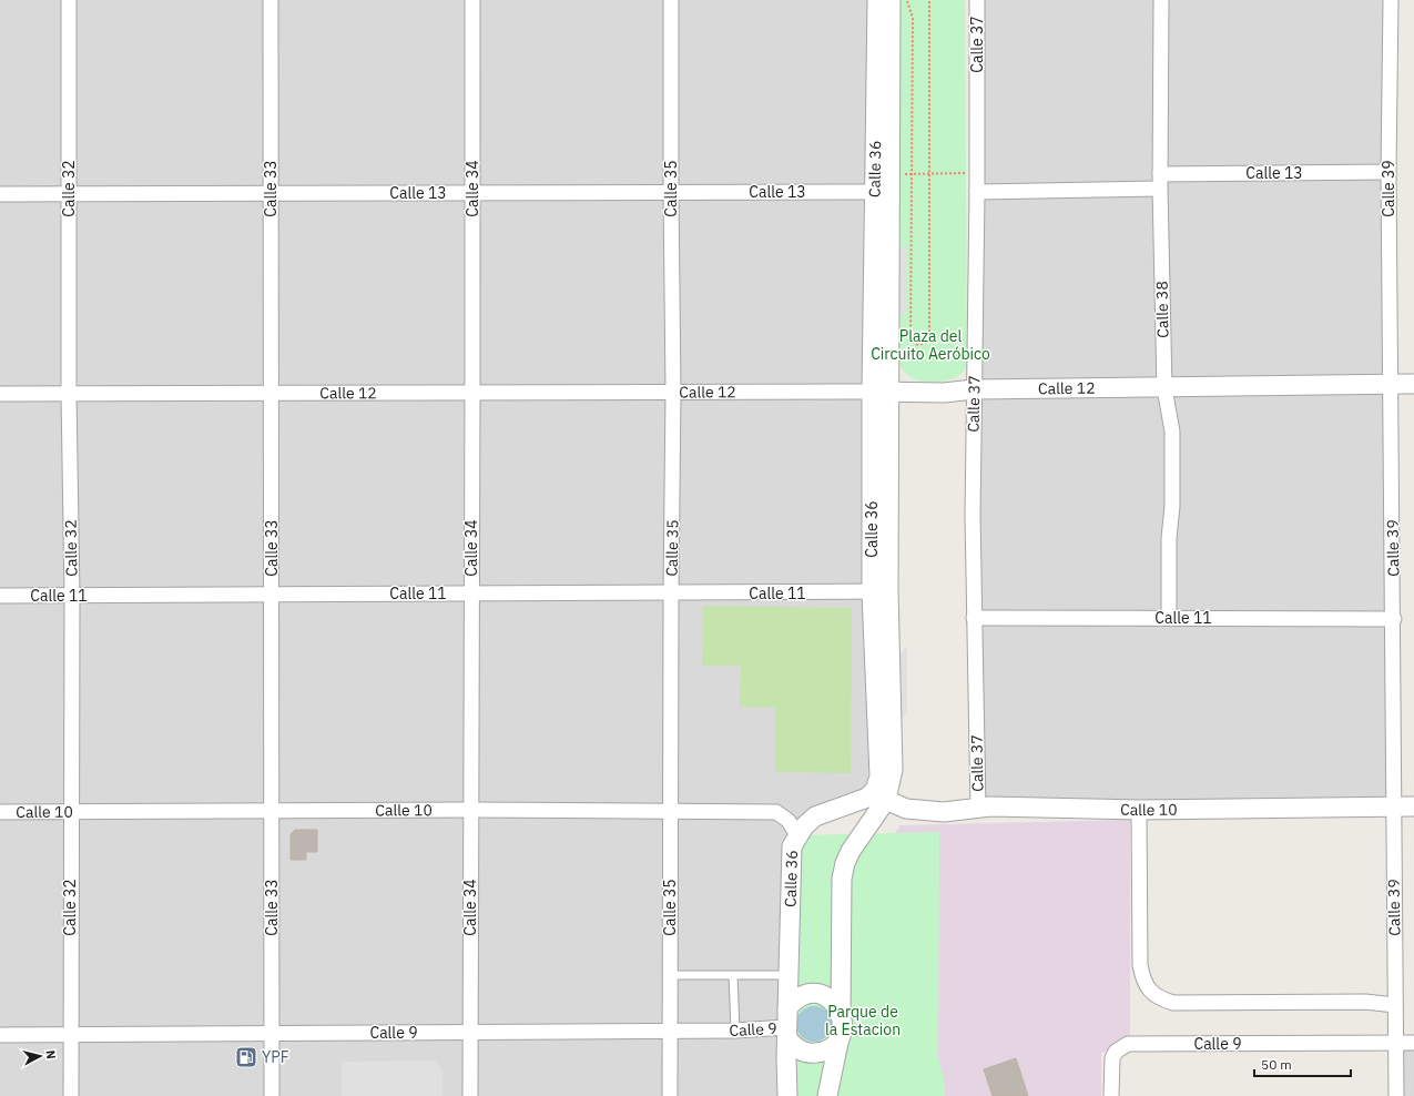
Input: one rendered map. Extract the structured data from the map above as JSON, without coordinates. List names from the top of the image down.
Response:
{
  "streets": {
    "street": [
      "Calle 37",
      "Calle 36",
      "Calle 13",
      "Calle 32",
      "Calle 33",
      "Calle 34",
      "Calle 35",
      "Calle 39",
      "Calle 38",
      "Calle 12",
      "Calle 11",
      "Calle 10",
      "Calle 9"
    ]
  },
  "crossings": [
    ["Calle 37", "Calle 12"],
    ["Calle 37", "Calle 11"],
    ["Calle 37", "Calle 10"],
    ["Calle 36", "Calle 13"],
    ["Calle 36", "Calle 12"],
    ["Calle 36", "Calle 11"],
    ["Calle 36", "Calle 10"],
    ["Calle 36", "Calle 9"],
    ["Calle 13", "Calle 32"],
    ["Calle 13", "Calle 33"],
    ["Calle 13", "Calle 34"],
    ["Calle 13", "Calle 35"],
    ["Calle 13", "Calle 39"],
    ["Calle 13", "Calle 38"],
    ["Calle 32", "Calle 12"],
    ["Calle 32", "Calle 11"],
    ["Calle 32", "Calle 10"],
    ["Calle 32", "Calle 9"],
    ["Calle 33", "Calle 12"],
    ["Calle 33", "Calle 11"],
    ["Calle 33", "Calle 10"],
    ["Calle 33", "Calle 9"],
    ["Calle 34", "Calle 12"],
    ["Calle 34", "Calle 11"],
    ["Calle 34", "Calle 10"],
    ["Calle 34", "Calle 9"],
    ["Calle 35", "Calle 12"],
    ["Calle 35", "Calle 11"],
    ["Calle 35", "Calle 10"],
    ["Calle 35", "Calle 9"],
    ["Calle 39", "Calle 12"],
    ["Calle 39", "Calle 11"],
    ["Calle 39", "Calle 10"],
    ["Calle 39", "Calle 9"],
    ["Calle 38", "Calle 12"],
    ["Calle 38", "Calle 11"]
  ],
  "parks": ["Plaza del Circuito Aeróbico", "Parque de la Estacion"],
  "places": {
    "fuel station": ["YPF"]
  },
  "scale_bar": "50 m",
  "north": "right"
}
